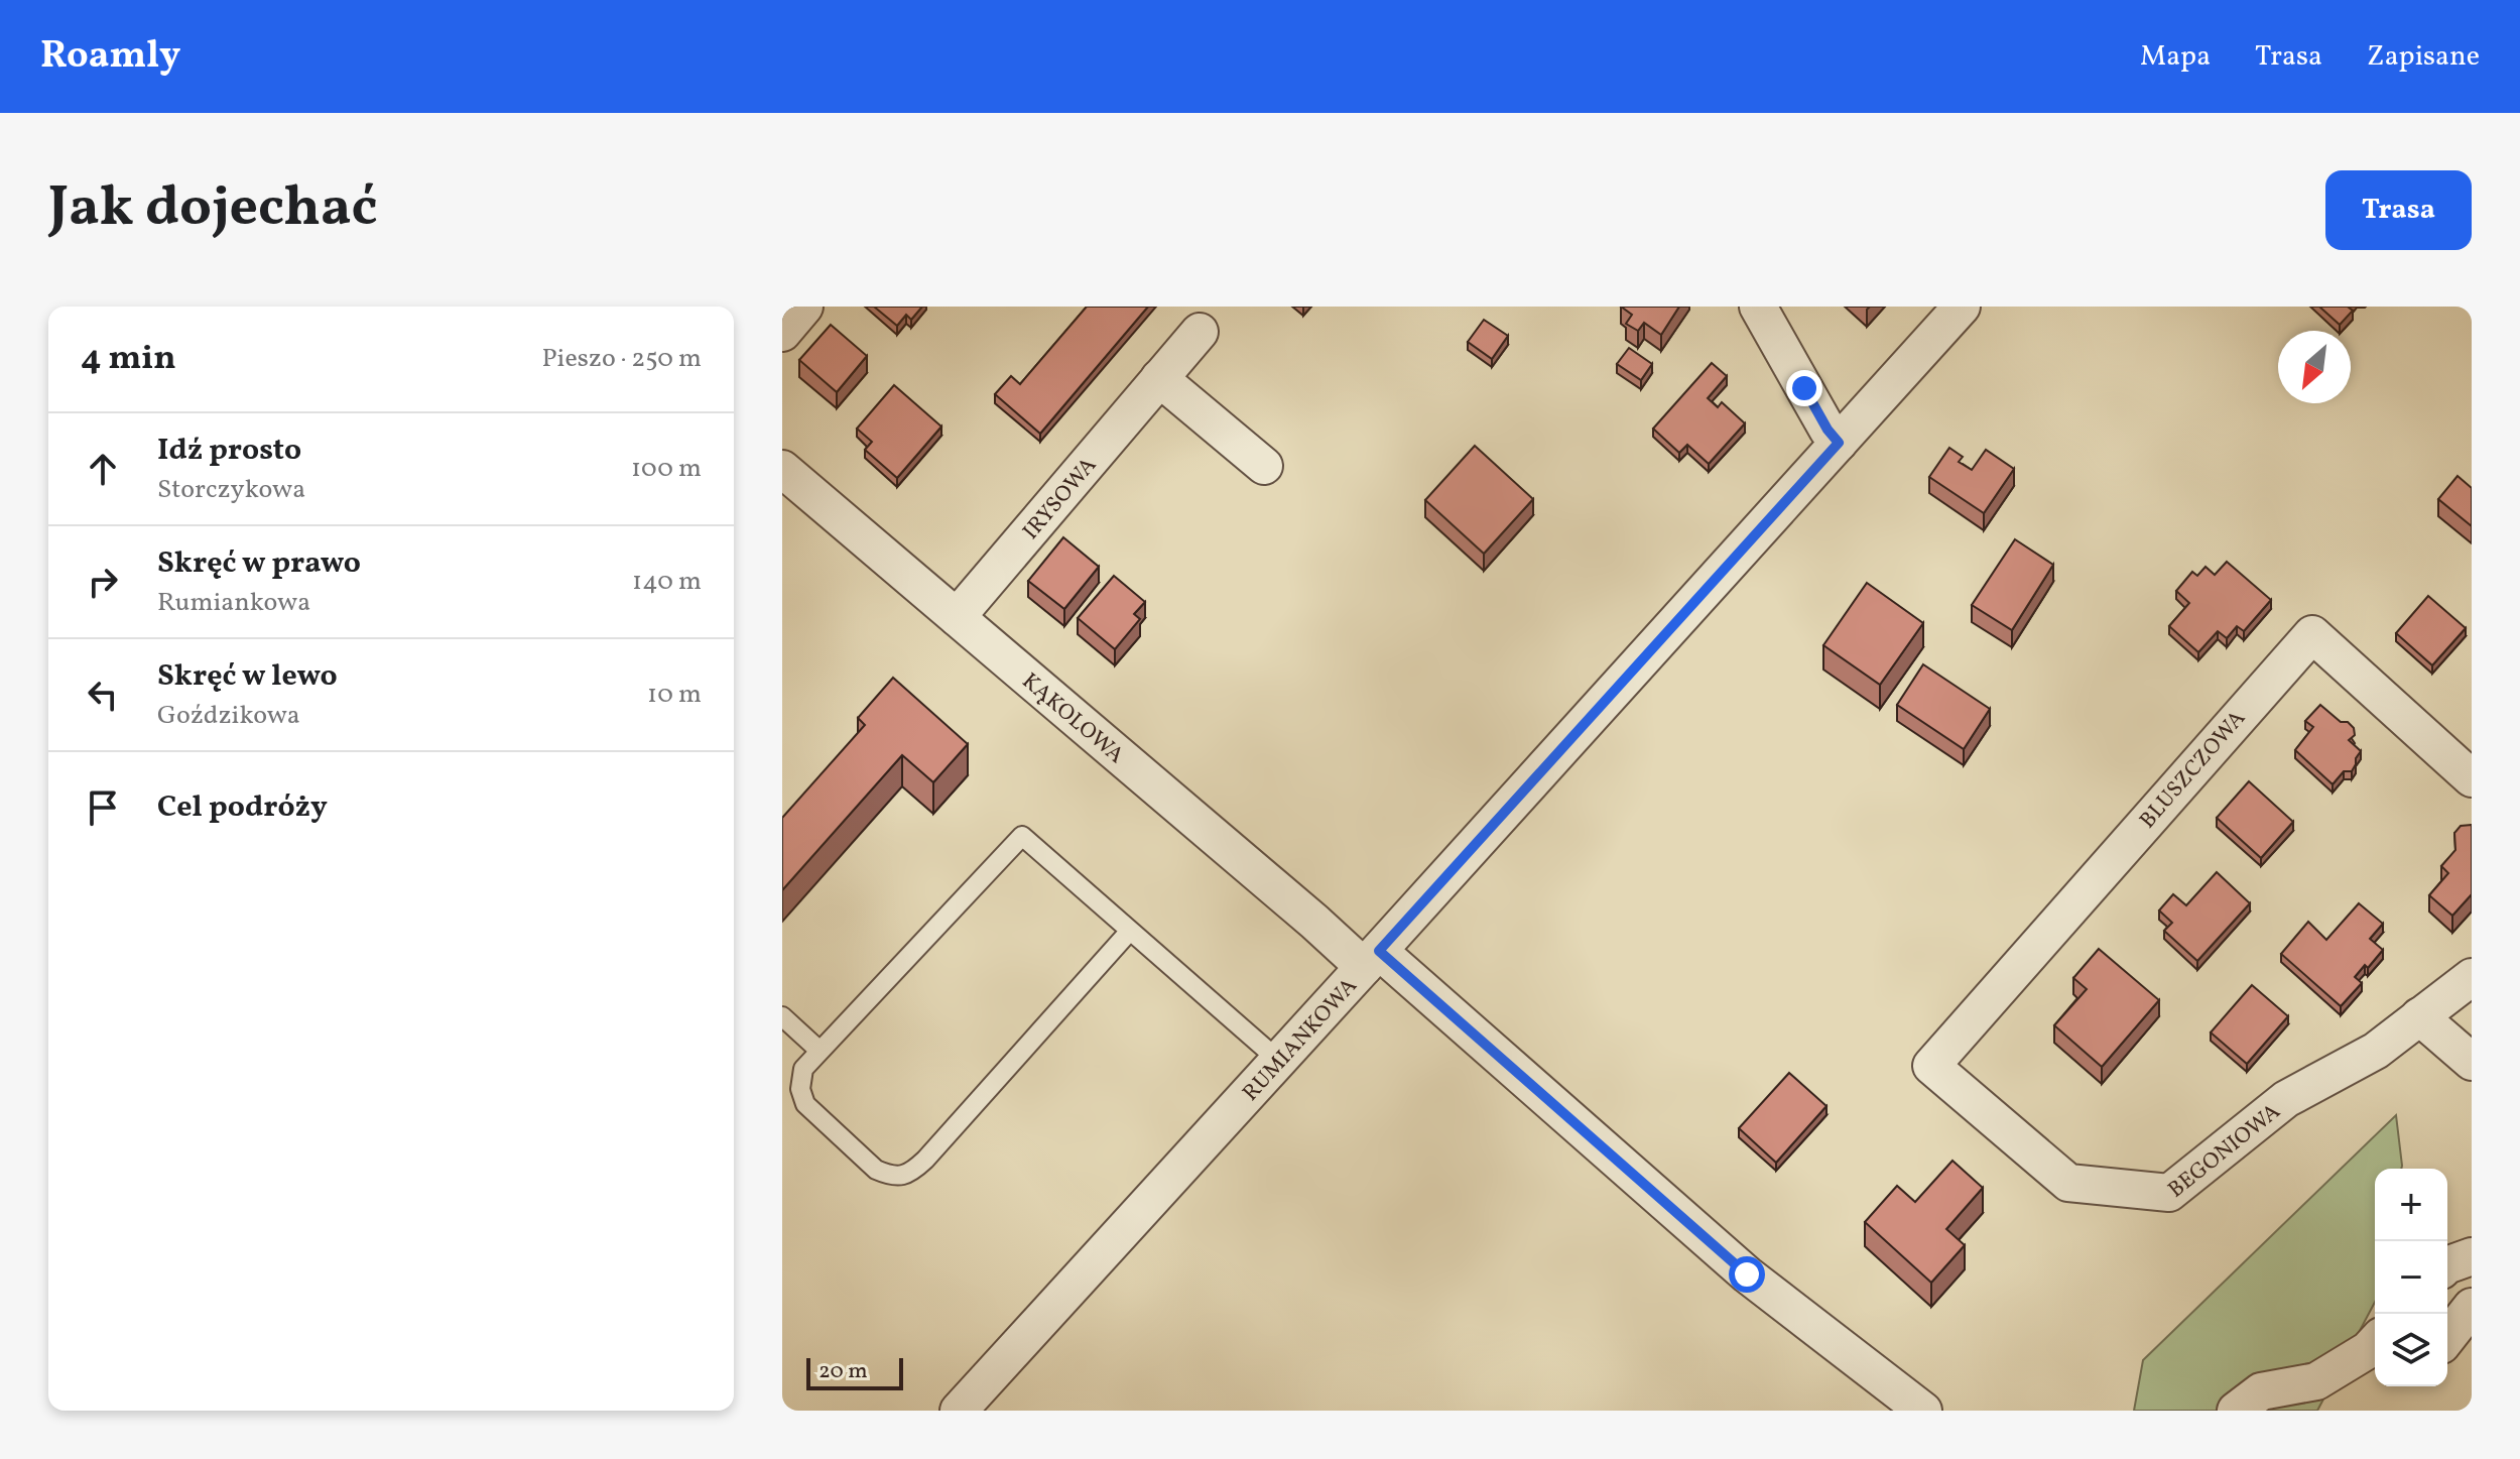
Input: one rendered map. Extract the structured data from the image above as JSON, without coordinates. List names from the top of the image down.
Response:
{
  "streets": {
    "street": [
      "IRYSOWA",
      "KĄKOLOWA",
      "BLUSZCZOWA",
      "RUMIANKOWA",
      "BEGONIOWA"
    ]
  },
  "crossings": [
    ["IRYSOWA", "KĄKOLOWA"],
    ["KĄKOLOWA", "RUMIANKOWA"],
    ["BLUSZCZOWA", "BEGONIOWA"]
  ],
  "scale_bar": "20 m",
  "north": "bottom left",
  "page": {
    "header": "Roamly",
    "nav": ["Mapa", "Trasa", "Zapisane"],
    "title": "Jak dojechać",
    "buttons": "Trasa",
    "heading": ["4 min", "Pieszo · 250 m"],
    "list": [
      ["Idź prosto", "Storczykowa", "100 m"],
      ["Skręć w prawo", "Rumiankowa", "140 m"],
      ["Skręć w lewo", "Goździkowa", "10 m"],
      "Cel podróży"
    ],
    "map_buttons": ["+", "−"],
    "scale": "20 m"
  }
}
